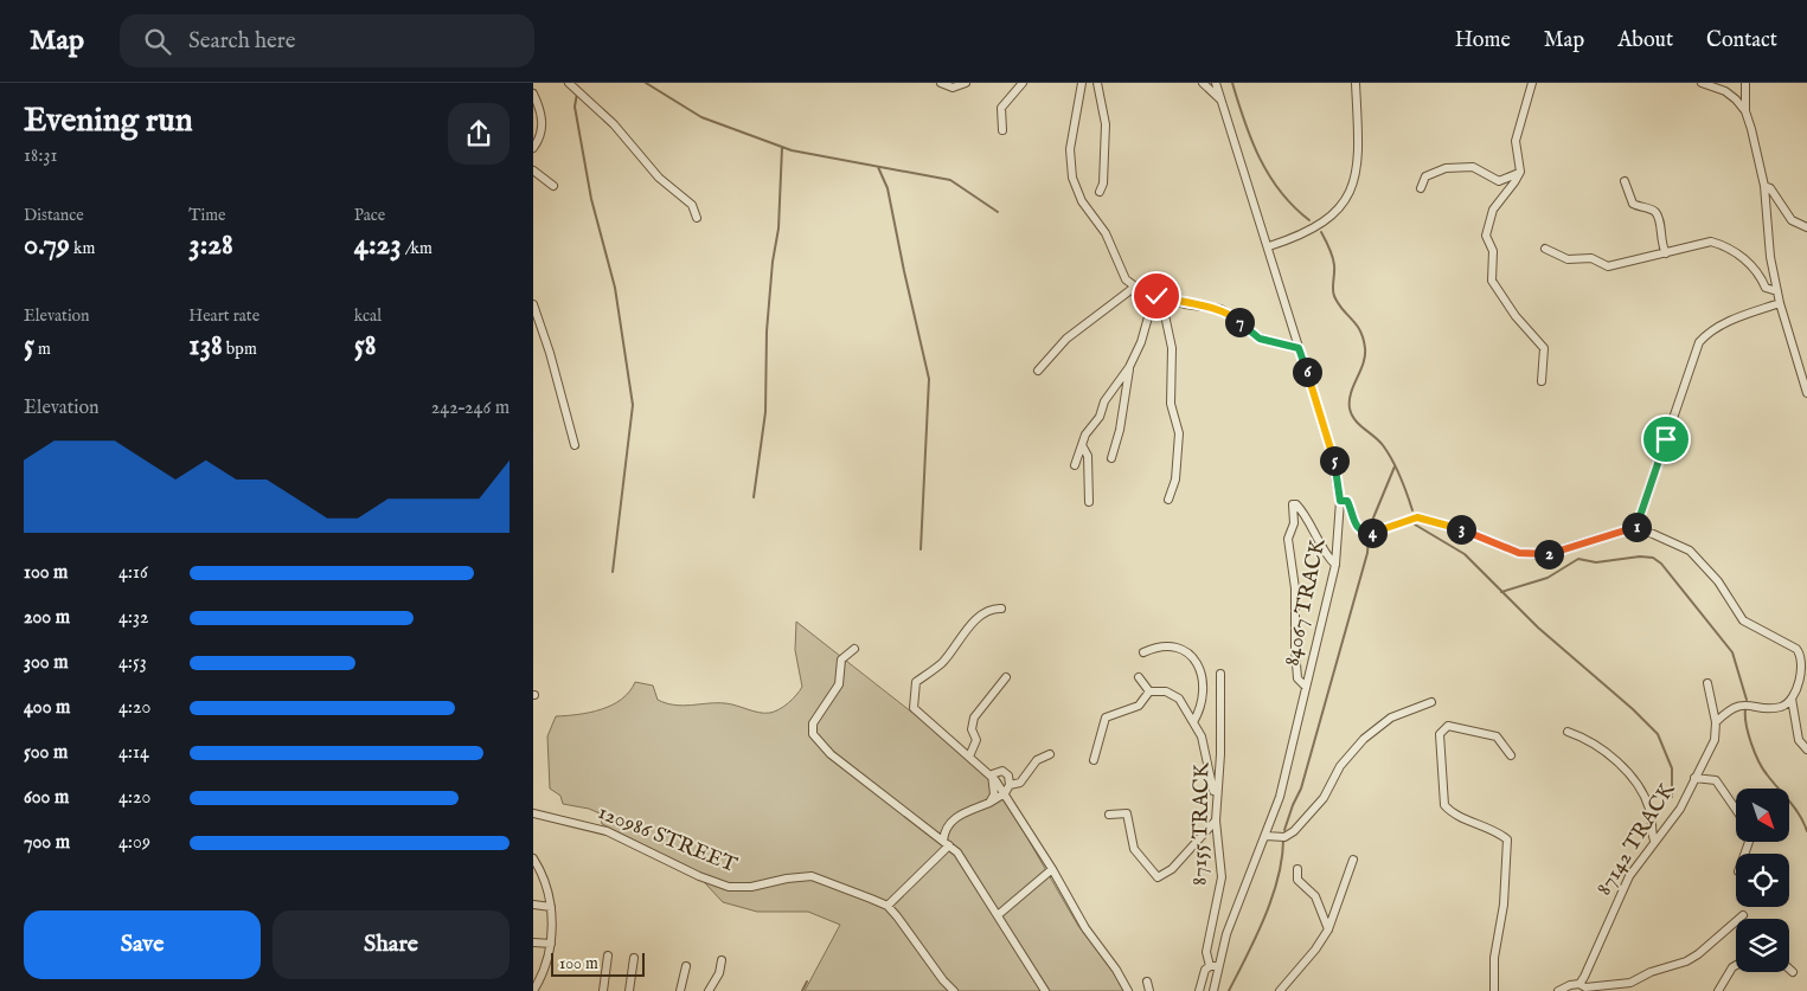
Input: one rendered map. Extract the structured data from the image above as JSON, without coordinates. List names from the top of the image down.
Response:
{
  "streets": {
    "street": [
      "84067 TRACK",
      "87155 TRACK",
      "120986 STREET",
      "87142 TRACK"
    ]
  },
  "crossings": [
    ["84067 TRACK", "87155 TRACK"]
  ],
  "scale_bar": "100 m",
  "north": "bottom right",
  "page": {
    "header": "Map",
    "search": "Search here",
    "nav": [
      "Home",
      "Map",
      "About",
      "Contact"
    ],
    "heading": ["Evening run", "18:31"],
    "stats": [
      ["Distance", "0.79 km"],
      ["Time", "3:28"],
      ["Pace", "4:23 /km"],
      ["Elevation", "5 m"],
      ["Heart rate", "138 bpm"],
      ["kcal", "58"]
    ],
    "pins": [
      "7",
      "6",
      "5",
      "1",
      "3",
      "4",
      "2"
    ],
    "chart": ["Elevation", "242–246 m"],
    "list": [
      {
        "name": "100 m",
        "note": "4:16"
      },
      {
        "name": "200 m",
        "note": "4:32"
      },
      {
        "name": "300 m",
        "note": "4:53"
      },
      {
        "name": "400 m",
        "note": "4:20"
      },
      {
        "name": "500 m",
        "note": "4:14"
      },
      {
        "name": "600 m",
        "note": "4:20"
      },
      {
        "name": "700 m",
        "note": "4:09"
      }
    ],
    "buttons": ["Save", "Share"],
    "scale": "100 m"
  }
}
